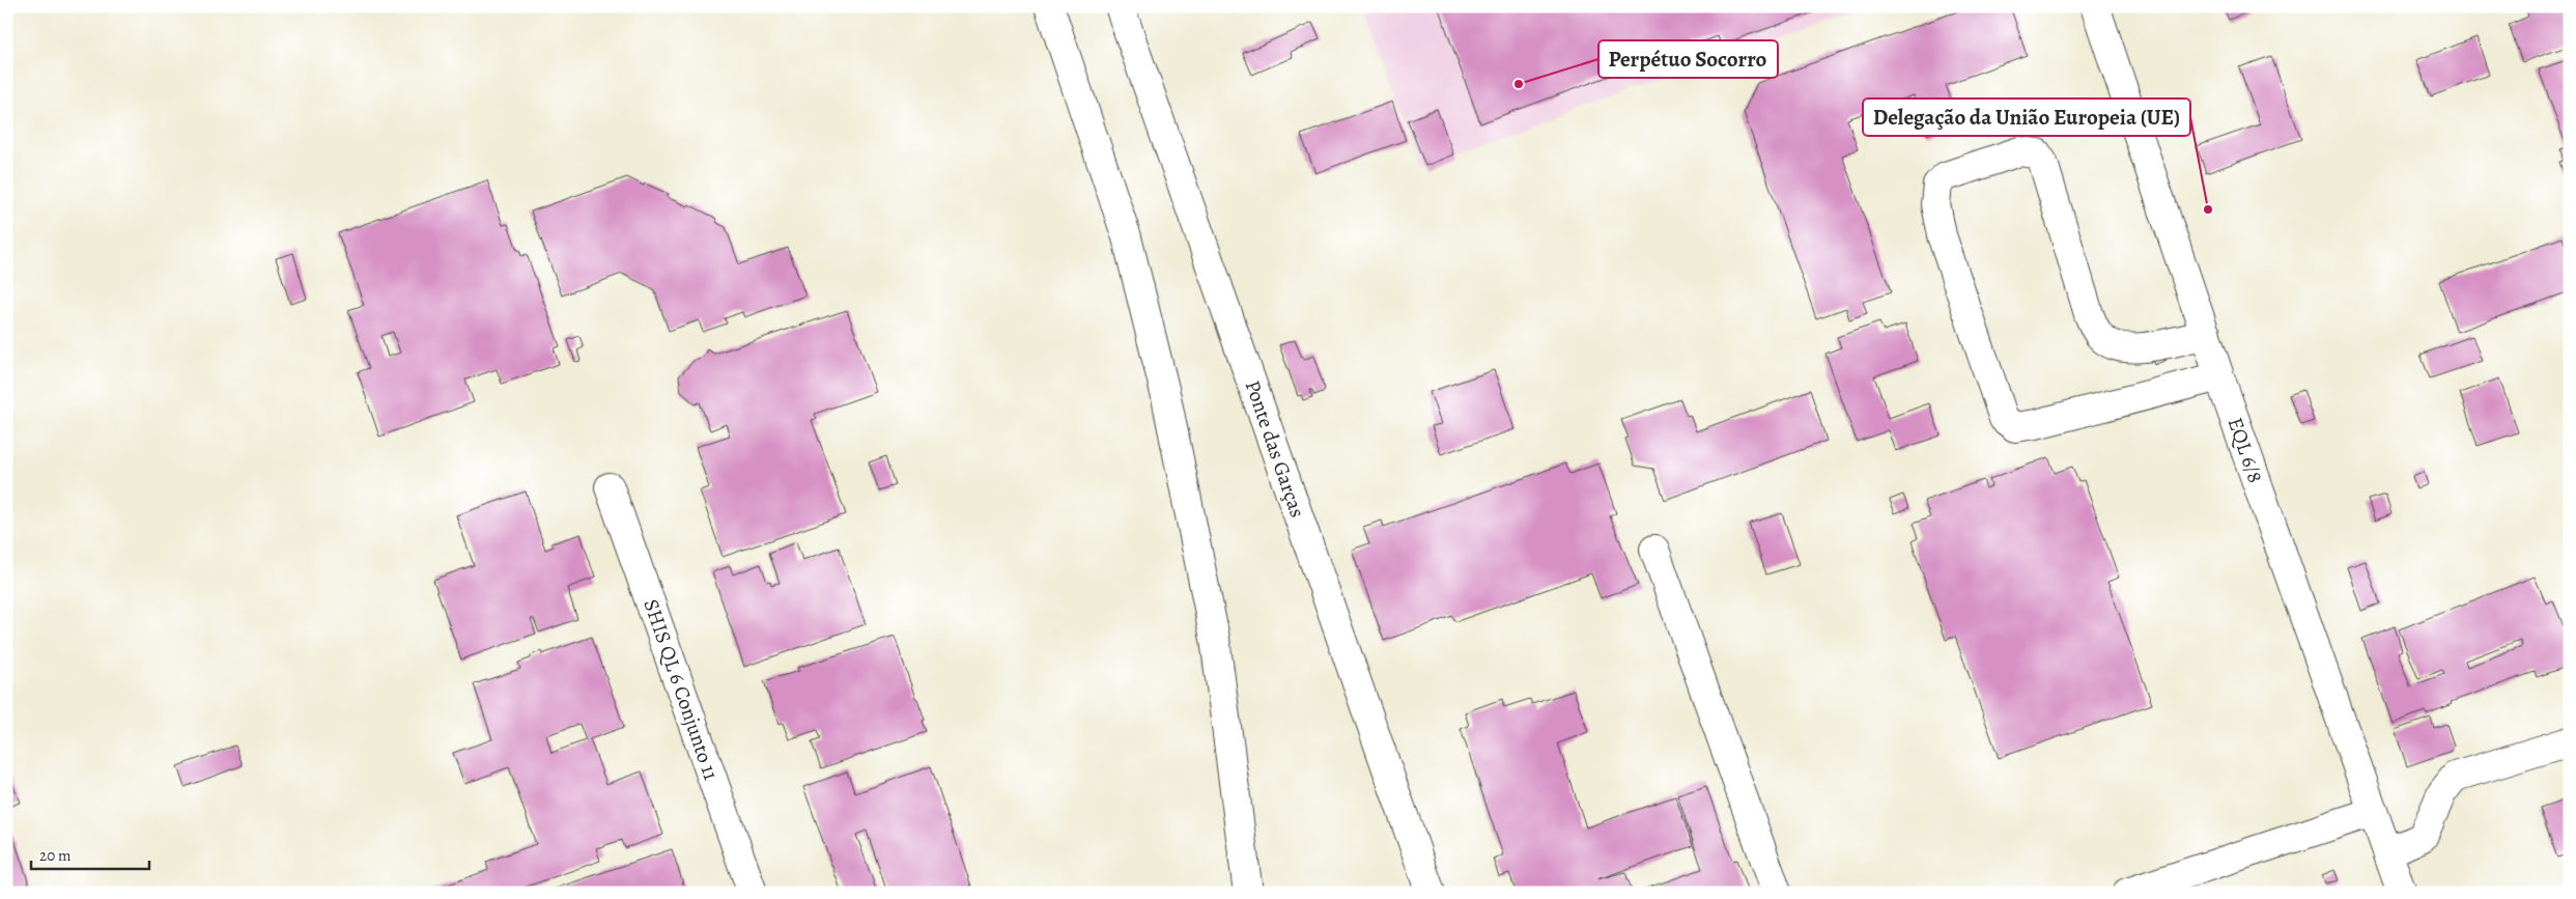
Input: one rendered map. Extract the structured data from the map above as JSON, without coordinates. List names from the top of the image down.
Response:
{
  "streets": {
    "main road": ["Ponte das Garças", "EQL 6/8", "SHIS QL 6 Conjunto 11"]
  },
  "places": ["Perpétuo Socorro", "Delegação da União Europeia (UE)"],
  "scale_bar": "20 m"
}
